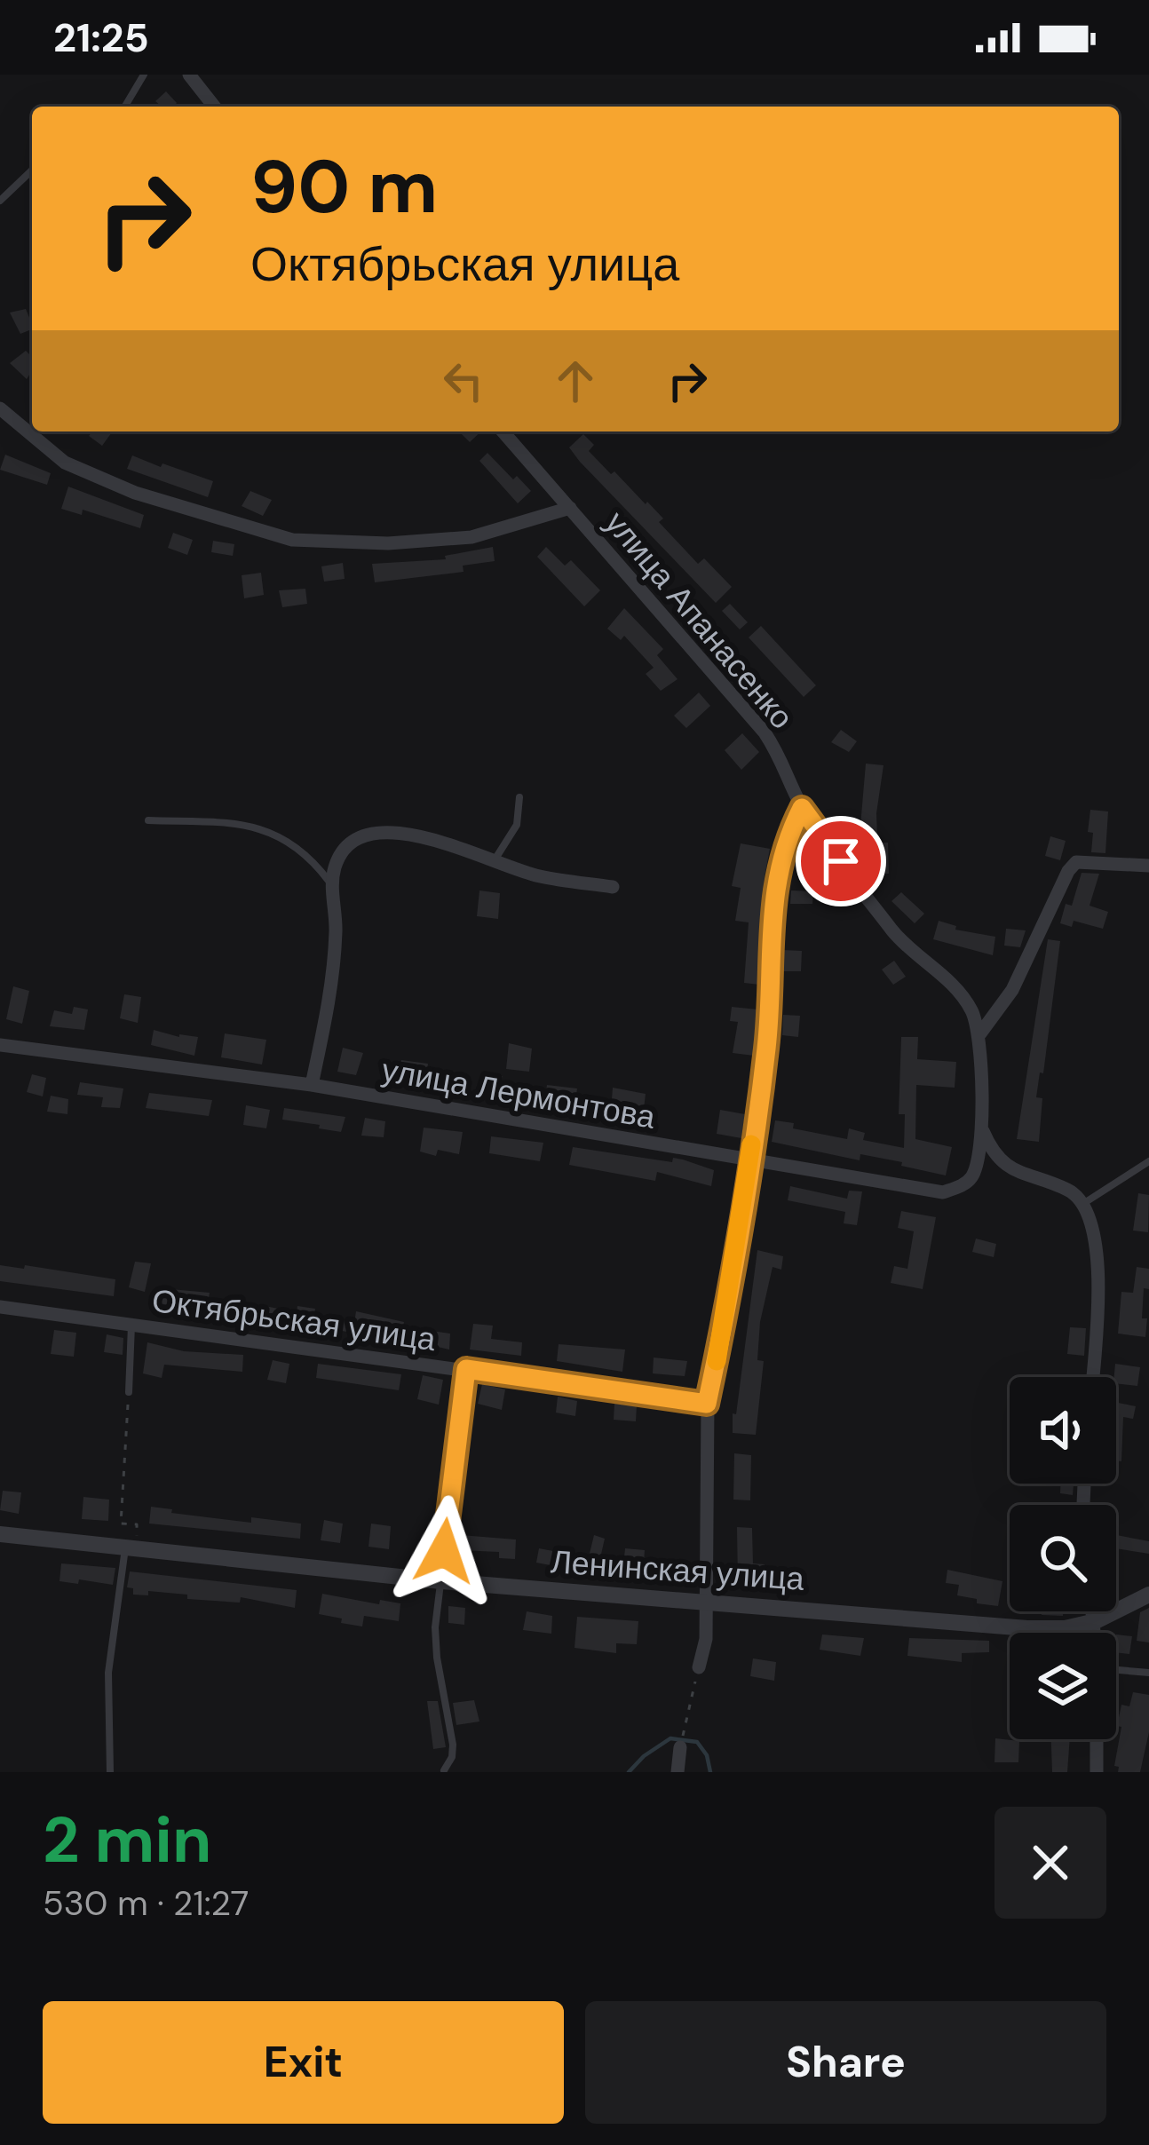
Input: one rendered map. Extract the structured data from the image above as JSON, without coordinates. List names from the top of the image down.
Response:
{
  "streets": {
    "street": [
      "улица Апанасенко",
      "улица Лермонтова",
      "Октябрьская улица",
      "Ленинская улица"
    ]
  },
  "crossings": [
    ["улица Апанасенко", "улица Лермонтова"]
  ],
  "page": {
    "status": "21:25",
    "turn": ["90 m", "Октябрьская улица"],
    "heading": ["2 min", "530 m · 21:27"],
    "buttons": ["Exit", "Share"]
  }
}
